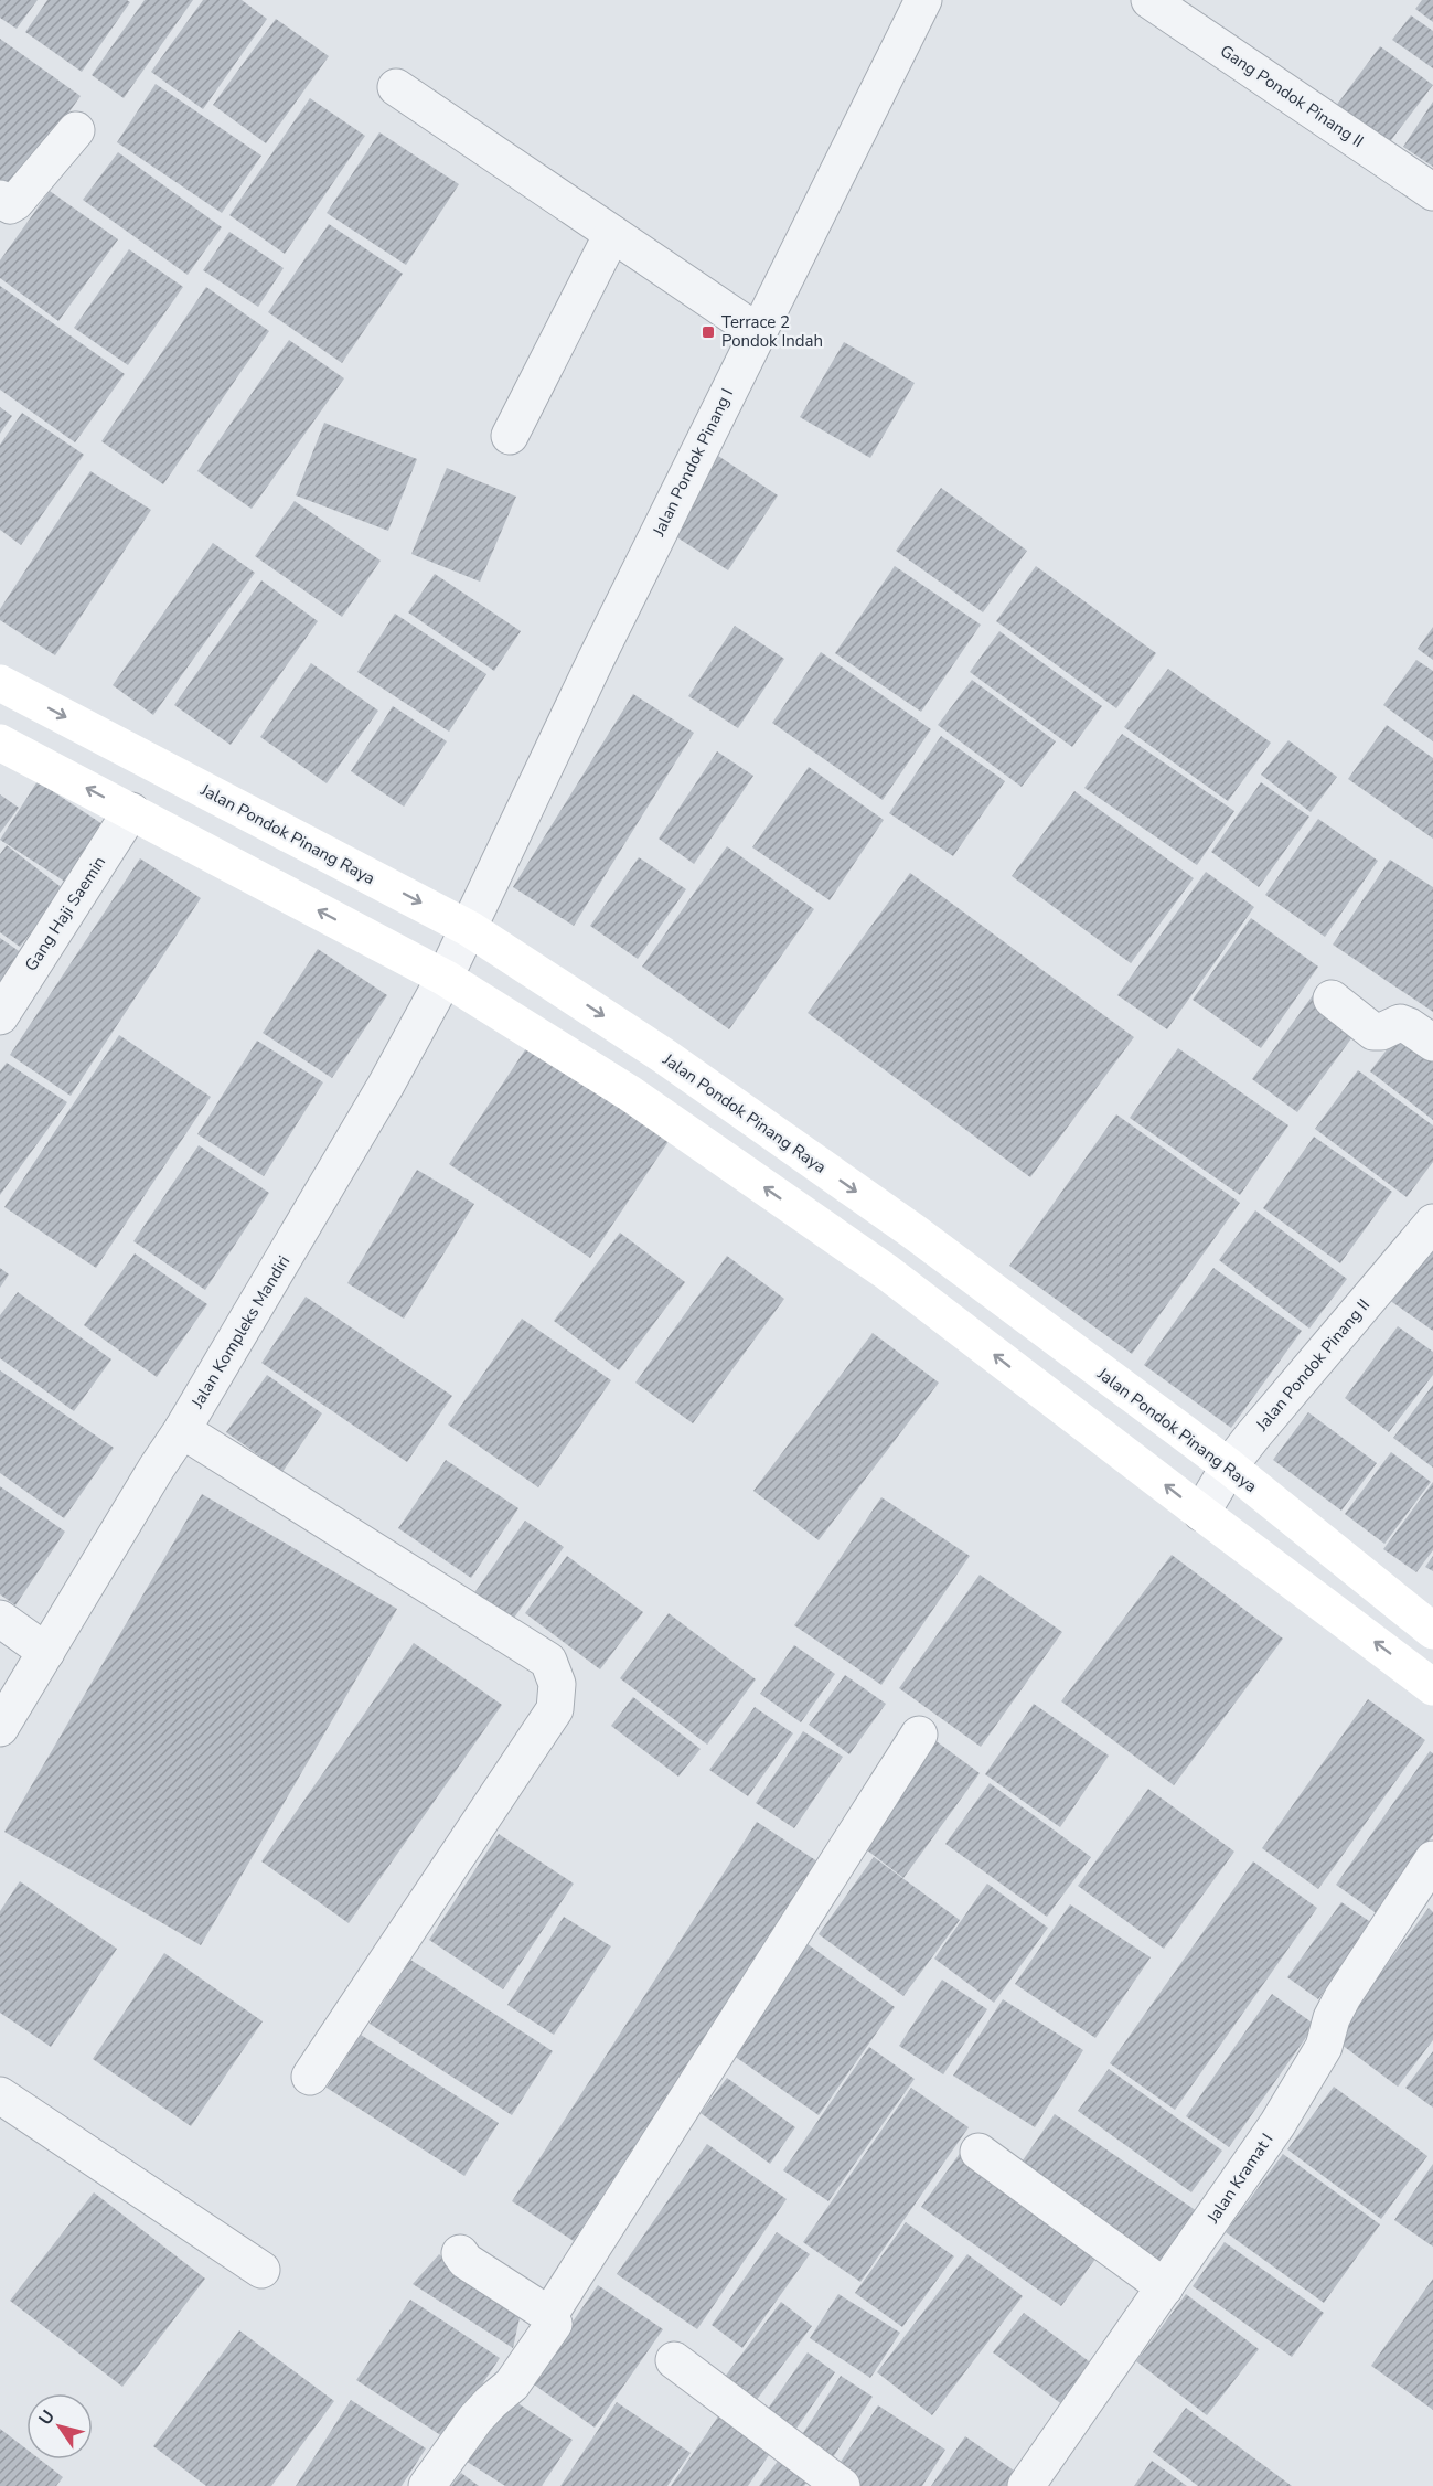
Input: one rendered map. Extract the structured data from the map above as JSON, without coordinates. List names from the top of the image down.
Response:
{
  "streets": {
    "main road": ["Jalan Pondok Pinang Raya"],
    "street": [
      "Gang Pondok Pinang II",
      "Jalan Pondok Pinang I",
      "Gang Haji Saemin",
      "Jalan Kompleks Mandiri",
      "Jalan Pondok Pinang II",
      "Jalan Kramat I"
    ]
  },
  "crossings": [
    ["Jalan Pondok Pinang I", "Jalan Pondok Pinang Raya"],
    ["Jalan Pondok Pinang I", "Jalan Kompleks Mandiri"],
    ["Jalan Pondok Pinang Raya", "Jalan Kompleks Mandiri"],
    ["Jalan Pondok Pinang Raya", "Jalan Pondok Pinang II"]
  ],
  "places": {
    "transit": ["Terrace 2 Pondok Indah"]
  },
  "north": "top left"
}
